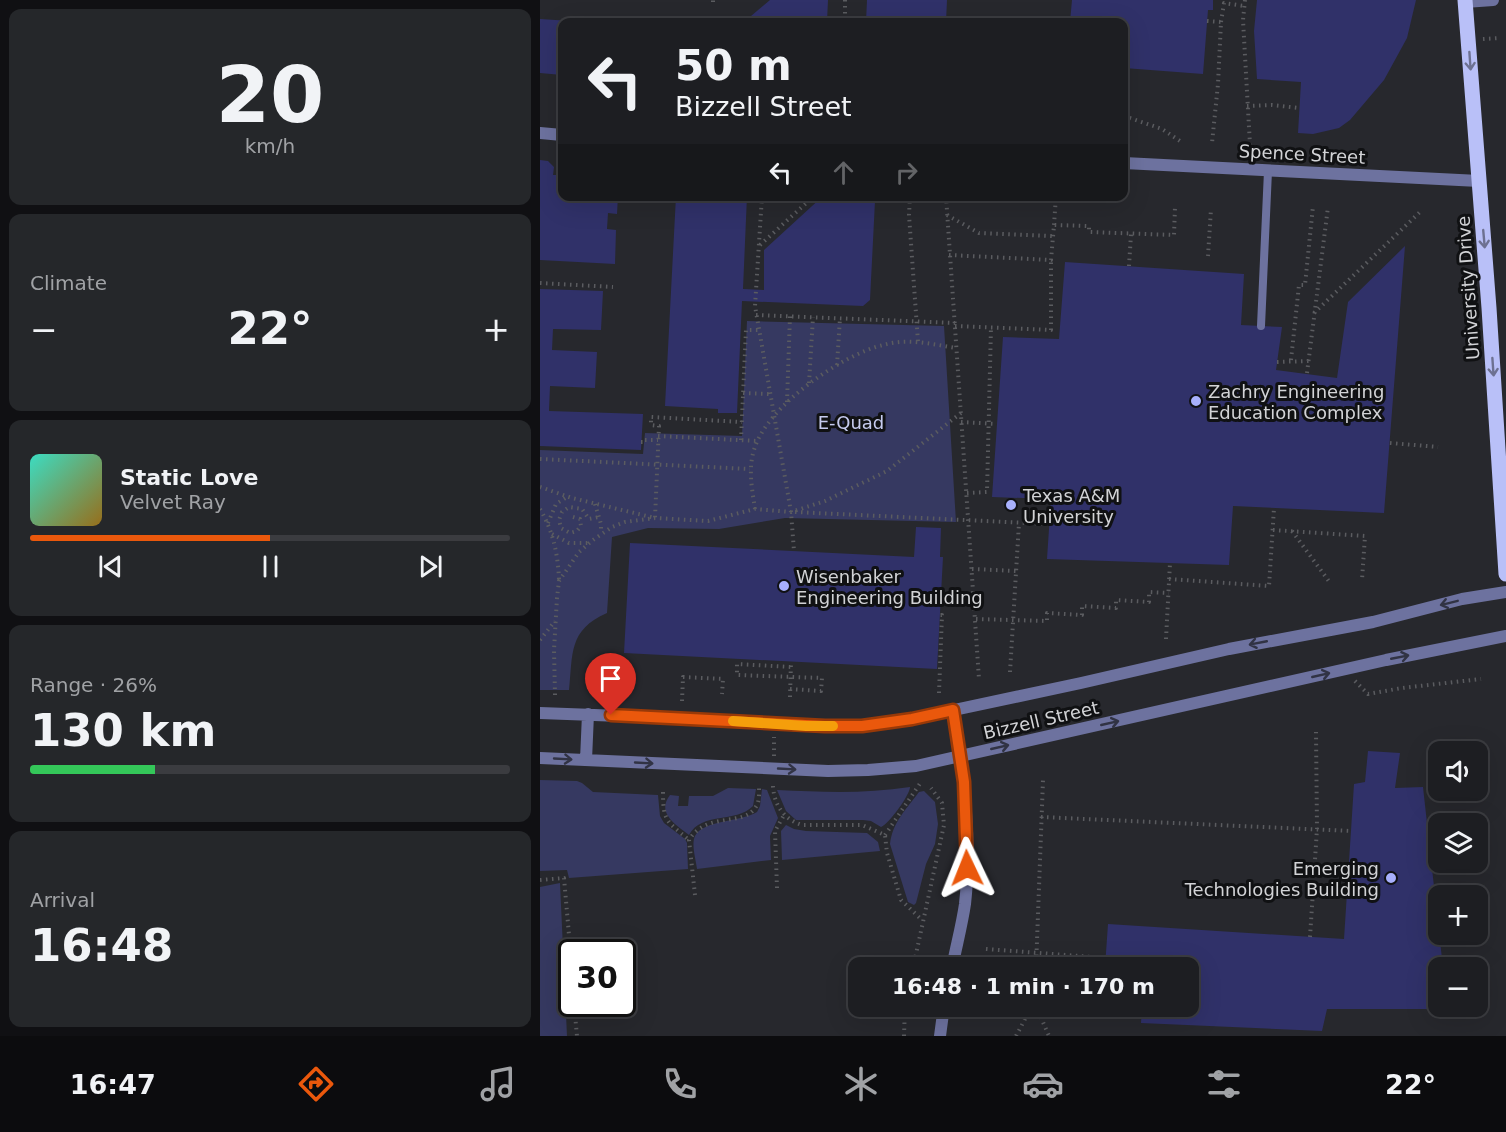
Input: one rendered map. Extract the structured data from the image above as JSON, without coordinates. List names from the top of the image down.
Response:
{
  "streets": {
    "main road": ["University Drive"],
    "street": ["Spence Street", "Bizzell Street"]
  },
  "crossings": [
    ["Spence Street", "University Drive"]
  ],
  "one_way": ["University Drive"],
  "parks": ["E-Quad"],
  "places": [
    "Zachry Engineering Education Complex",
    "Texas A&M University",
    "Wisenbaker Engineering Building",
    "Emerging Technologies Building"
  ],
  "page": {
    "tile": [
      ["20", "km/h"],
      "Climate",
      ["Range · 26%", "130 km"],
      ["Arrival", "16:48"]
    ],
    "turn": ["50 m", "Bizzell Street"],
    "heat": ["−", "22°", "+"],
    "song": ["Static Love", "Velvet Ray"],
    "map_buttons": ["+", "−"],
    "limit": "30",
    "trip": "16:48 · 1 min · 170 m",
    "tabs": ["16:47", "22°"]
  }
}
